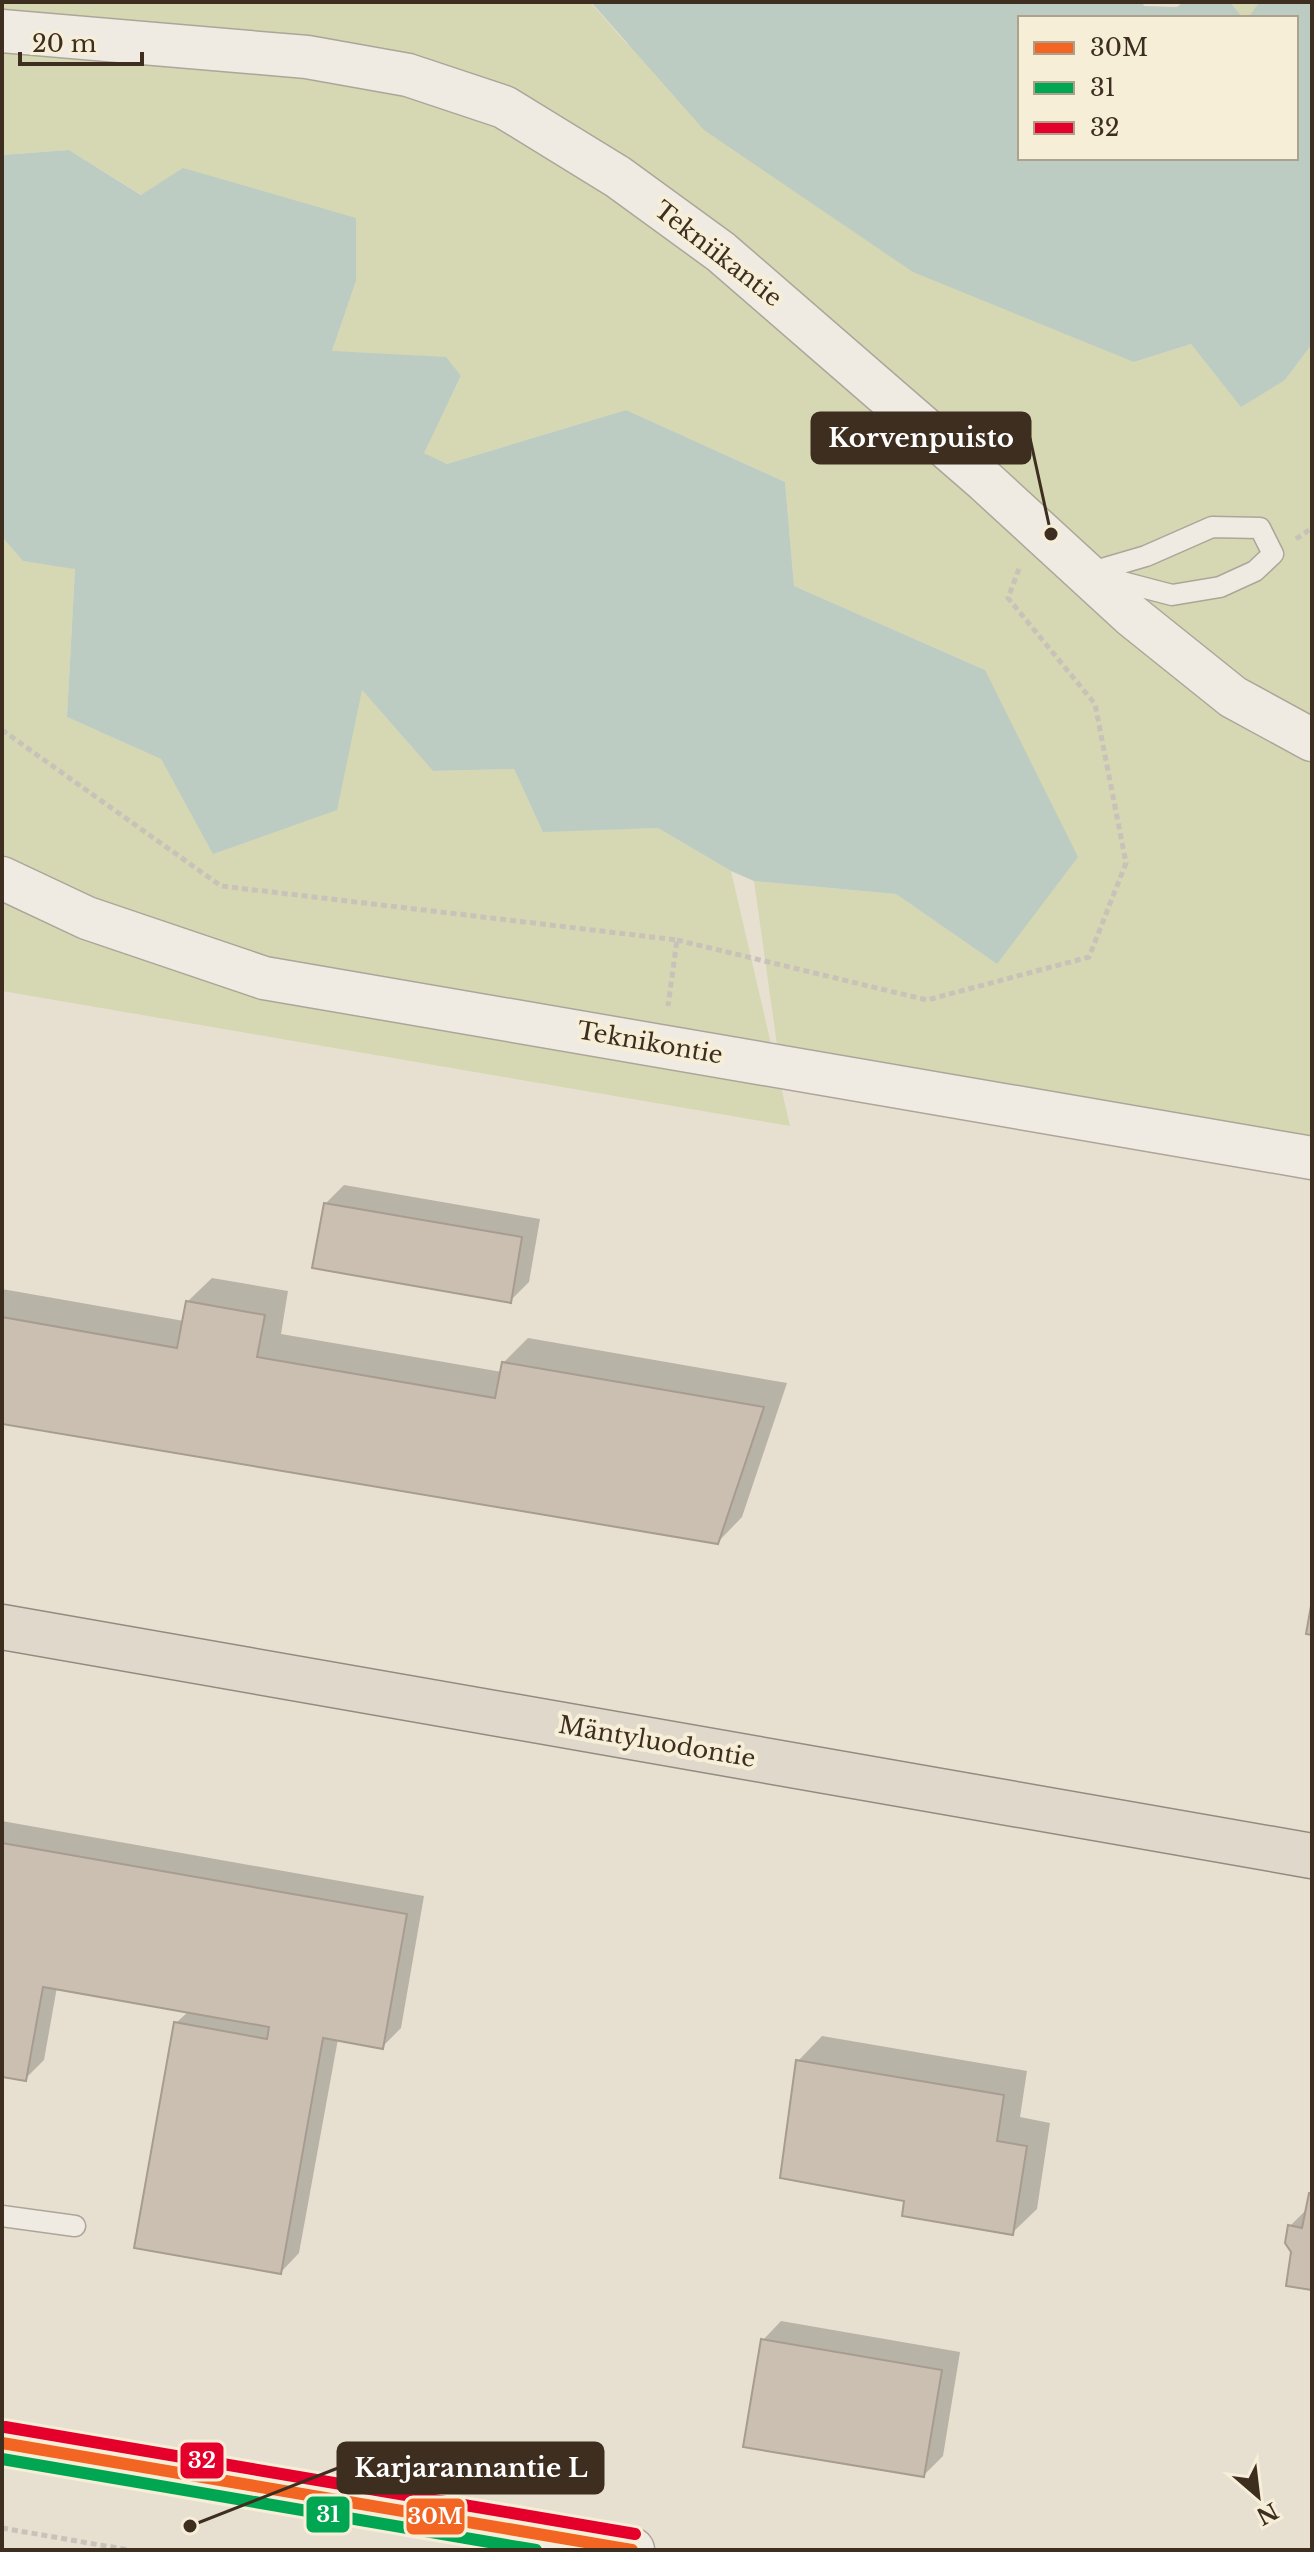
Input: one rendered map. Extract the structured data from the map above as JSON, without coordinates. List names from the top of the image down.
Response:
{
  "streets": {
    "highway": ["Mäntyluodontie"],
    "street": ["Tekniikantie", "Teknikontie"]
  },
  "places": ["Korvenpuisto", "Karjarannantie L"],
  "lines": ["transit line 32", "transit line 30M", "transit line 31"],
  "legend": ["30M", "31", "32"],
  "scale_bar": "20 m",
  "north": "bottom right"
}
